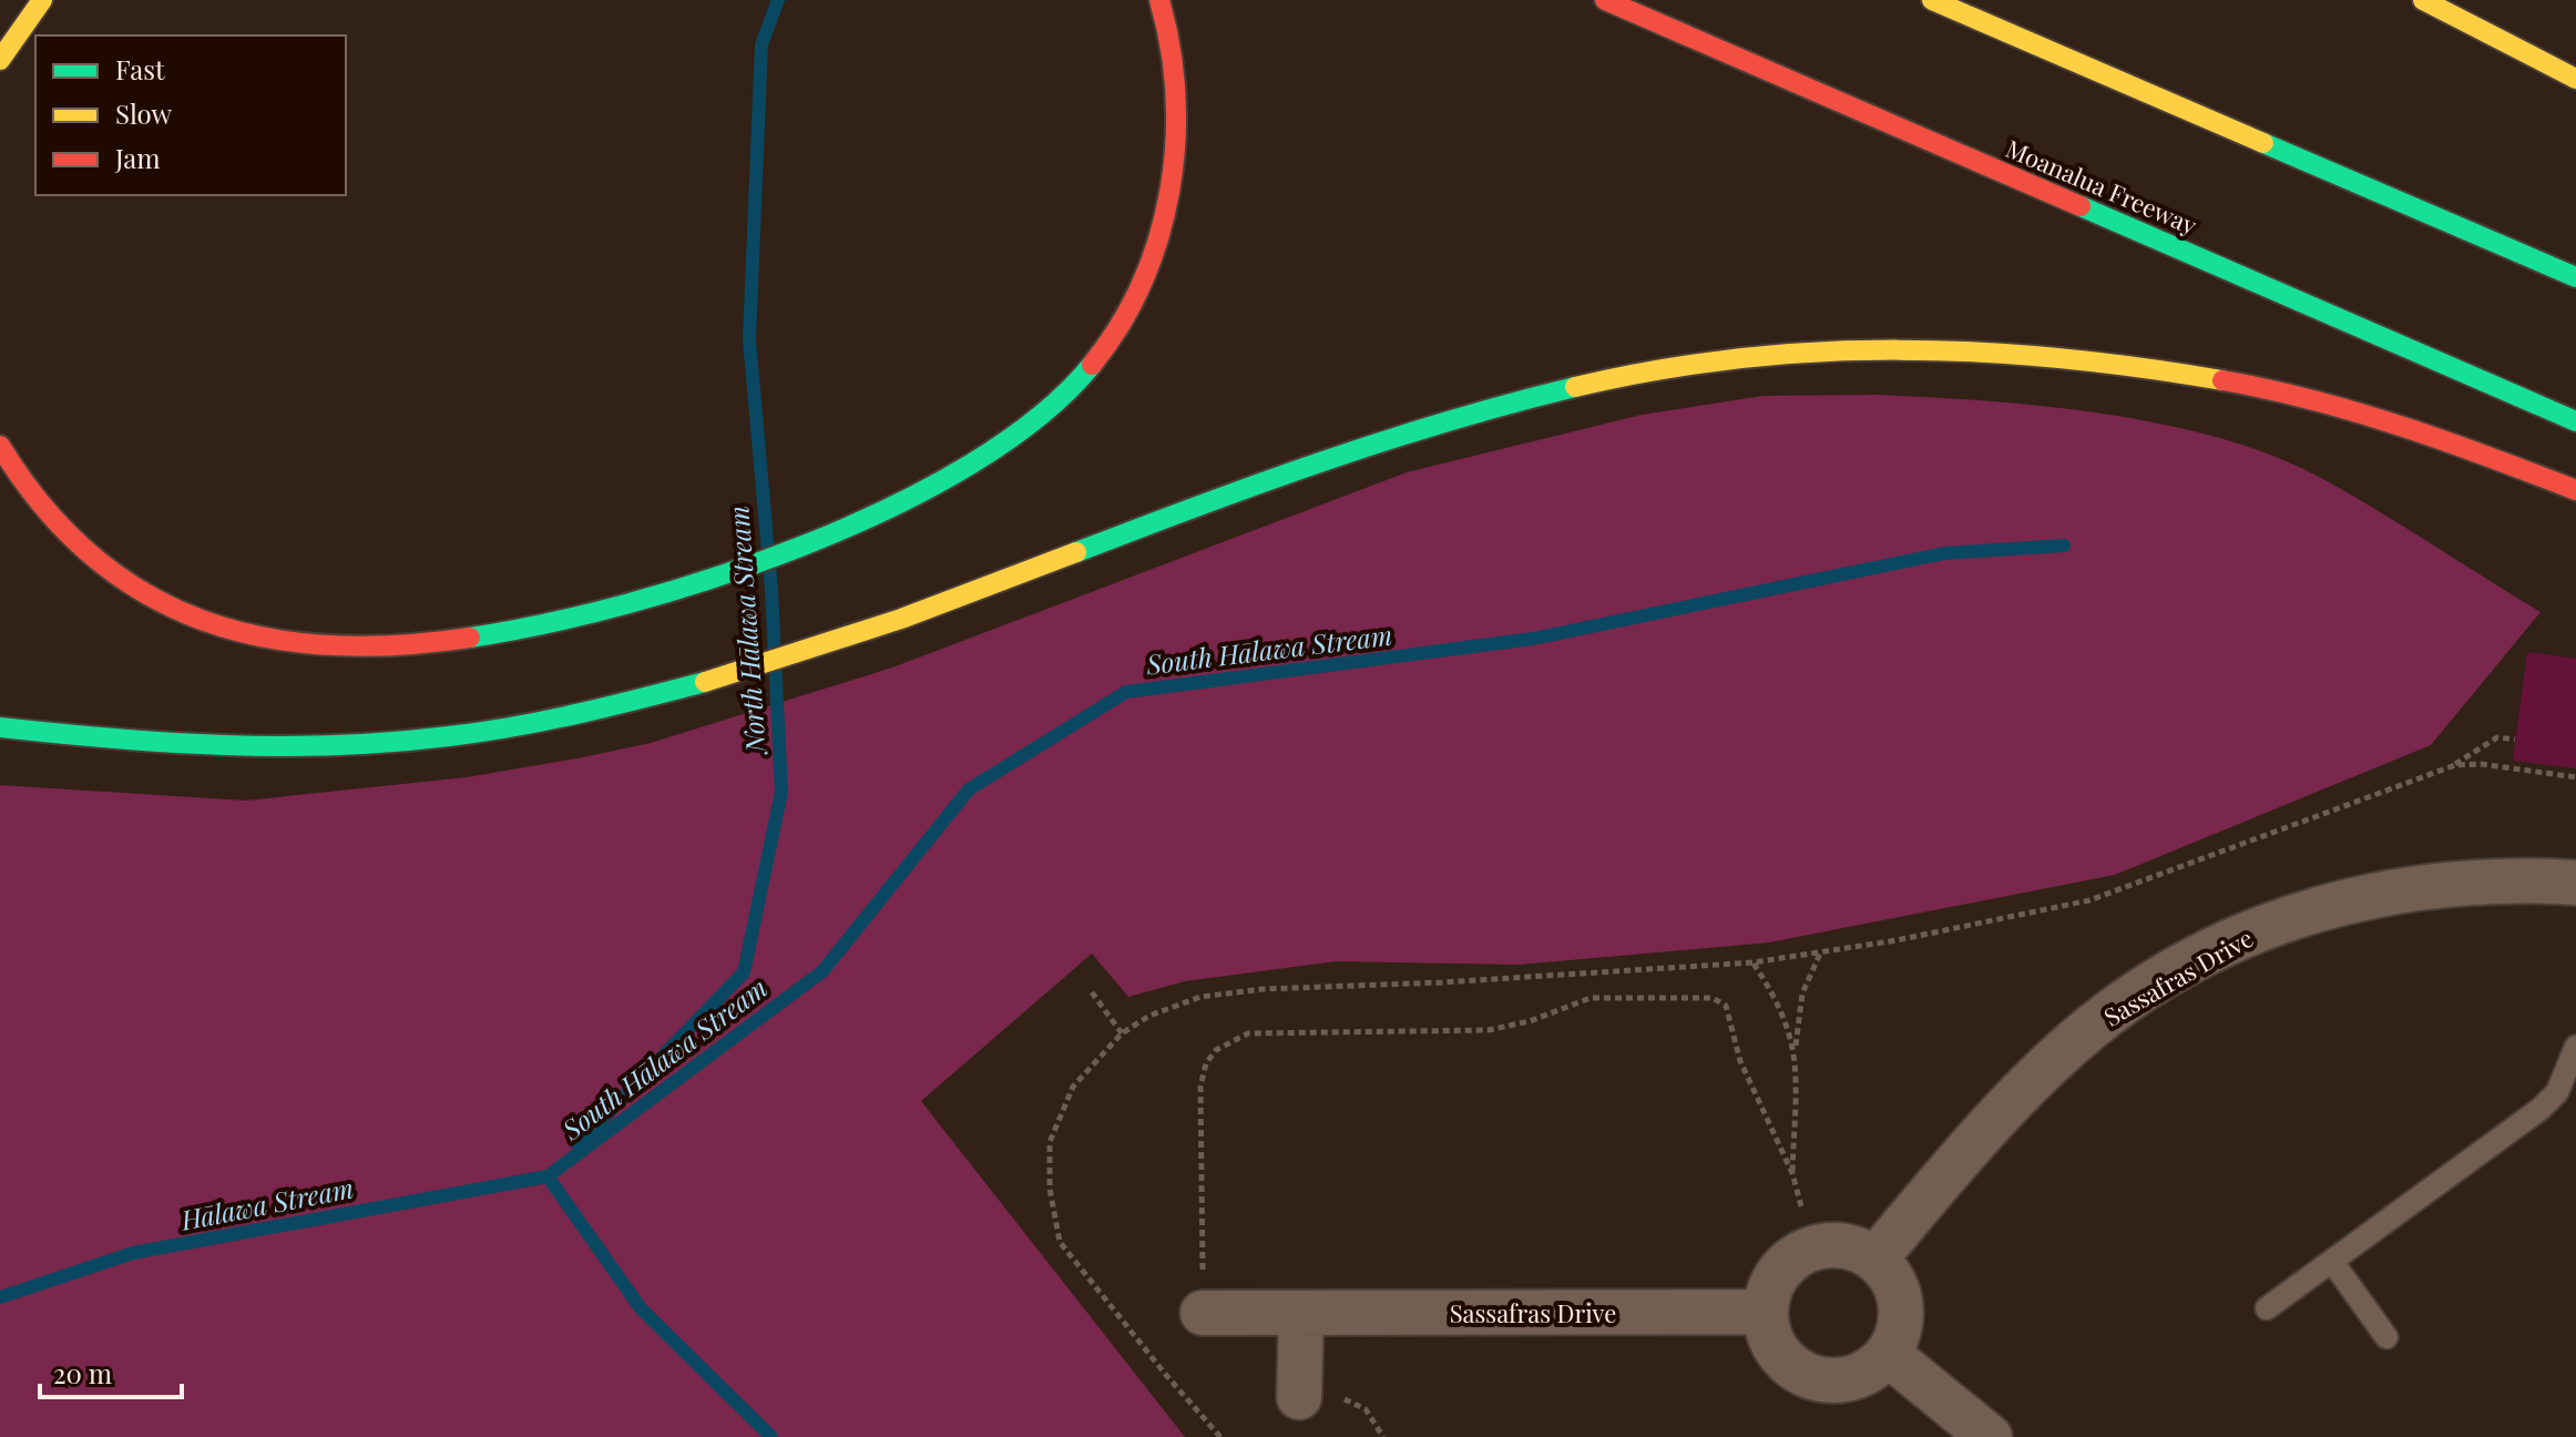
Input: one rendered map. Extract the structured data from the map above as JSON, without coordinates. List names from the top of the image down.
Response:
{
  "streets": {
    "highway": ["Moanalua Freeway"],
    "street": ["Sassafras Drive"]
  },
  "water": ["North Hālawa Stream", "South Hālawa Stream", "Hālawa Stream"],
  "legend": ["Fast", "Slow", "Jam"],
  "scale_bar": "20 m"
}
